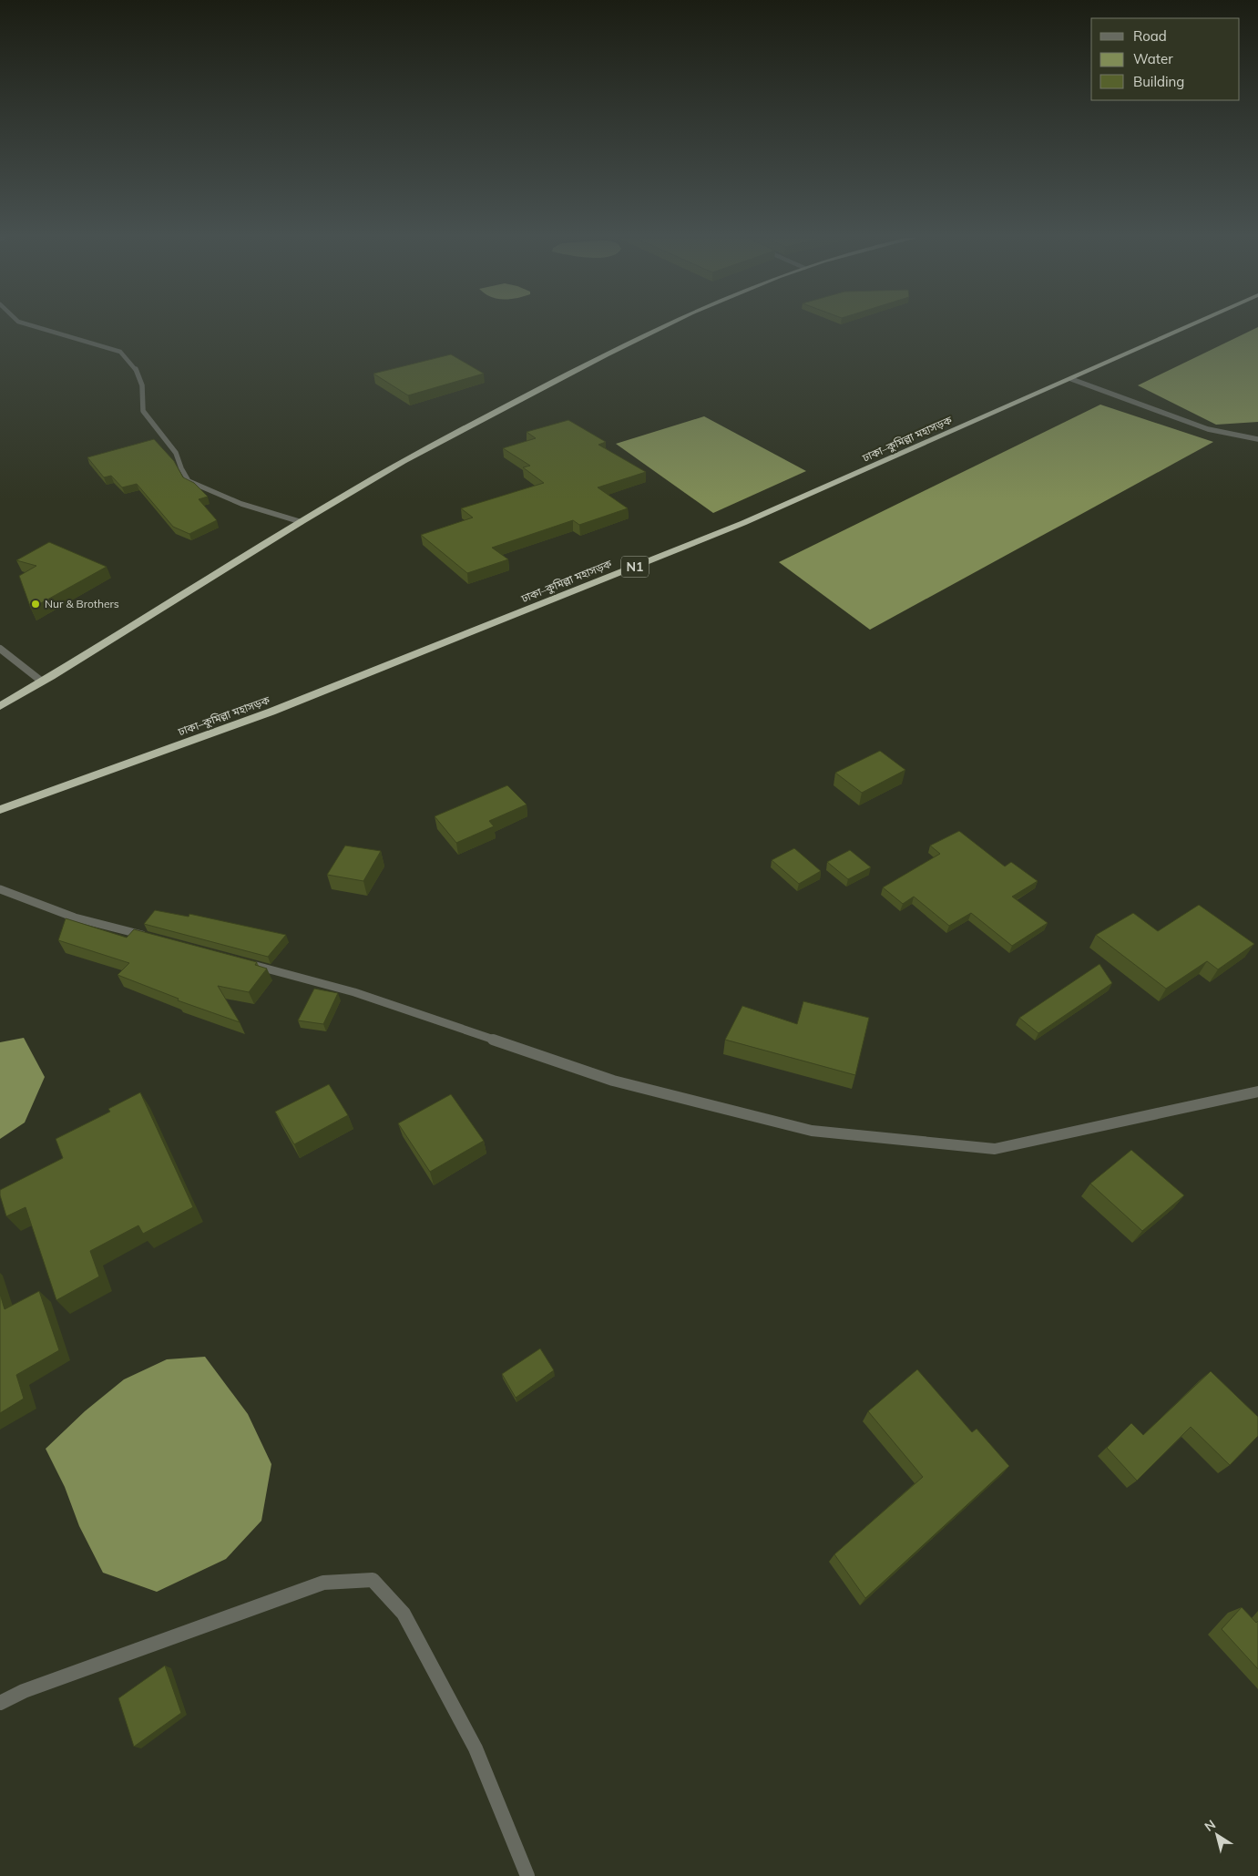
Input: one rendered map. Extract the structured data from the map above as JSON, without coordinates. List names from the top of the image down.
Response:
{
  "streets": {
    "highway": ["ঢাকা–কুমিল্লা মহাসড়ক", "N1"]
  },
  "places": ["Nur & Brothers"],
  "legend": ["Road", "Water", "Building"],
  "north": "top left"
}
